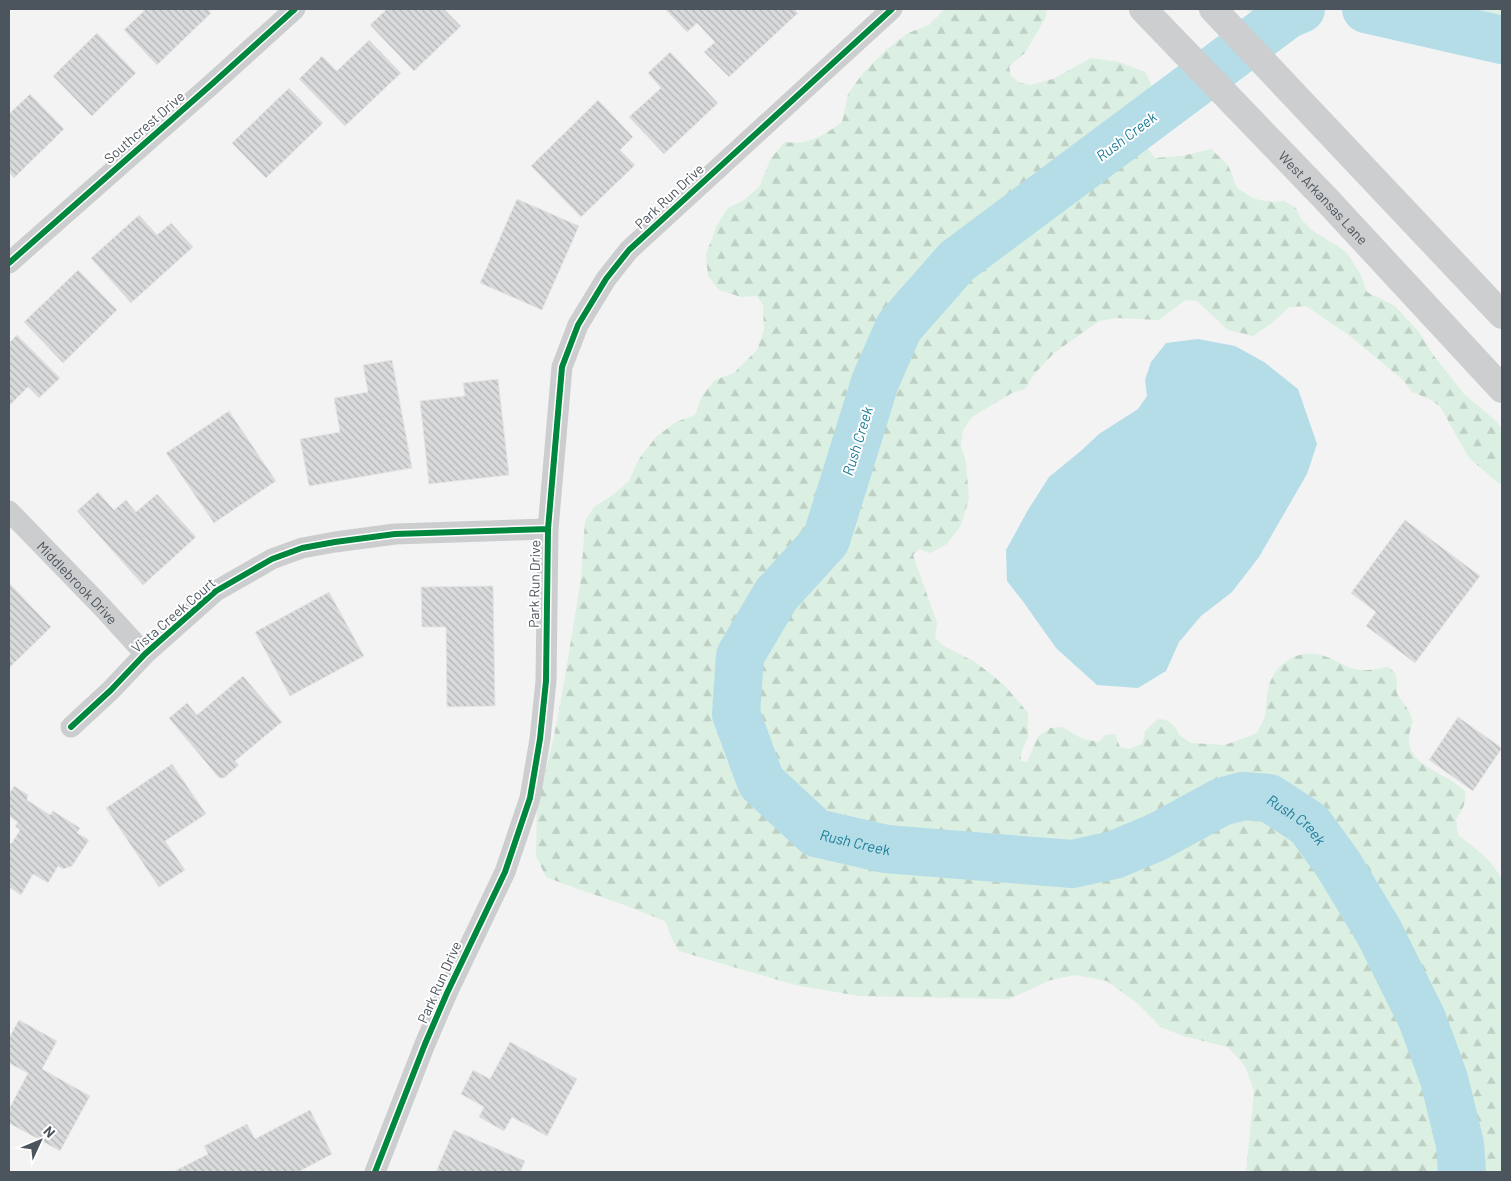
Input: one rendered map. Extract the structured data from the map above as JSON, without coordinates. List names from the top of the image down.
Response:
{
  "streets": {
    "main road": ["West Arkansas Lane"],
    "street": [
      "Southcrest Drive",
      "Park Run Drive",
      "Middlebrook Drive",
      "Vista Creek Court"
    ]
  },
  "crossings": [
    ["Park Run Drive", "Vista Creek Court"],
    ["Middlebrook Drive", "Vista Creek Court"]
  ],
  "water": ["Rush Creek"],
  "north": "top right"
}
